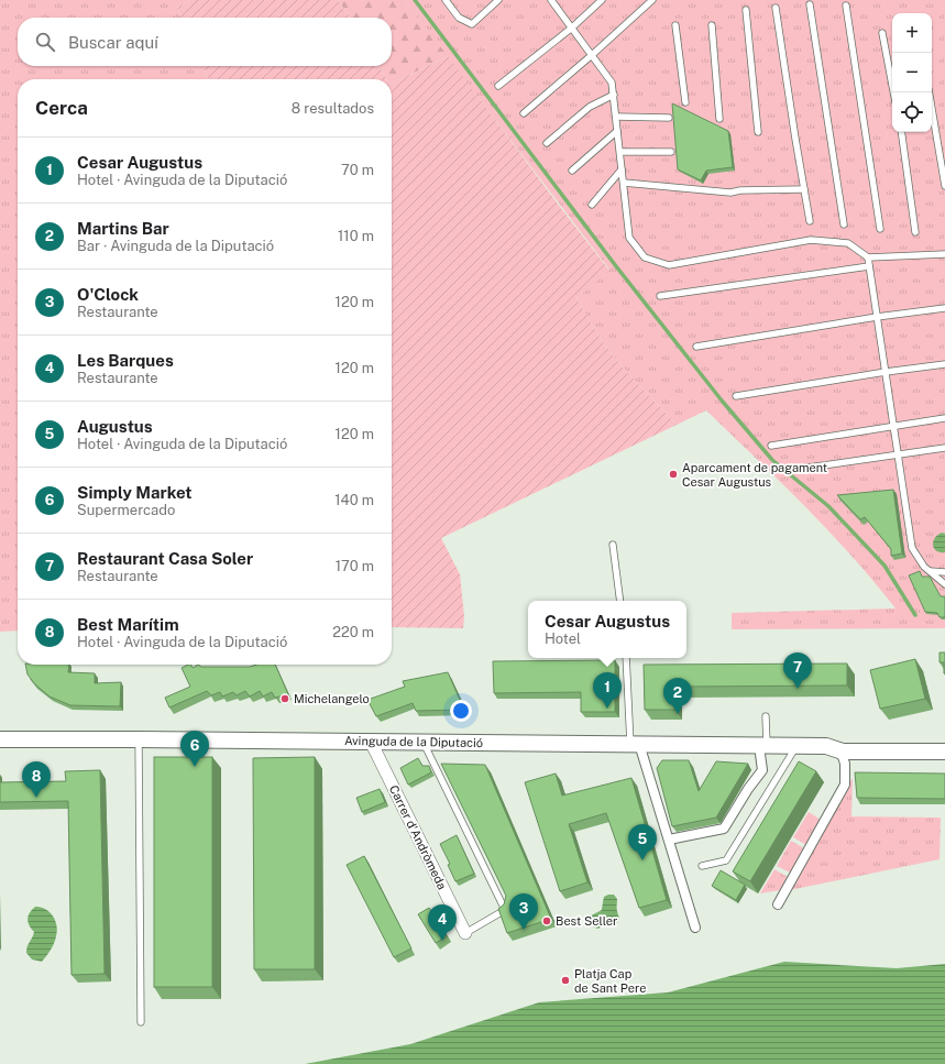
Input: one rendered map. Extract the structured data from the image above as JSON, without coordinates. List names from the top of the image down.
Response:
{
  "streets": {
    "street": ["Avinguda de la Diputació", "Carrer d'Andròmeda"]
  },
  "crossings": [
    ["Avinguda de la Diputació", "Carrer d'Andròmeda"]
  ],
  "places": [
    "Aparcament de pagament Cesar Augustus",
    "Michelangelo",
    "Best Seller",
    "Platja Cap de Sant Pere"
  ],
  "page": {
    "map_buttons": ["+", "−"],
    "search": "Buscar aquí",
    "heading": ["Cerca", "8 resultados"],
    "list": [
      {
        "mark": "1",
        "name": "Cesar Augustus",
        "note": "Hotel · Avinguda de la Diputació",
        "value": "70 m"
      },
      {
        "mark": "2",
        "name": "Martins Bar",
        "note": "Bar · Avinguda de la Diputació",
        "value": "110 m"
      },
      {
        "mark": "3",
        "name": "O'Clock",
        "note": "Restaurante",
        "value": "120 m"
      },
      {
        "mark": "4",
        "name": "Les Barques",
        "note": "Restaurante",
        "value": "120 m"
      },
      {
        "mark": "5",
        "name": "Augustus",
        "note": "Hotel · Avinguda de la Diputació",
        "value": "120 m"
      },
      {
        "mark": "6",
        "name": "Simply Market",
        "note": "Supermercado",
        "value": "140 m"
      },
      {
        "mark": "7",
        "name": "Restaurant Casa Soler",
        "note": "Restaurante",
        "value": "170 m"
      },
      {
        "mark": "8",
        "name": "Best Marítim",
        "note": "Hotel · Avinguda de la Diputació",
        "value": "220 m"
      }
    ],
    "popup": ["Cesar Augustus", "Hotel"],
    "pins": [
      "7",
      "1",
      "2",
      "6",
      "8",
      "5",
      "3",
      "4"
    ]
  }
}
